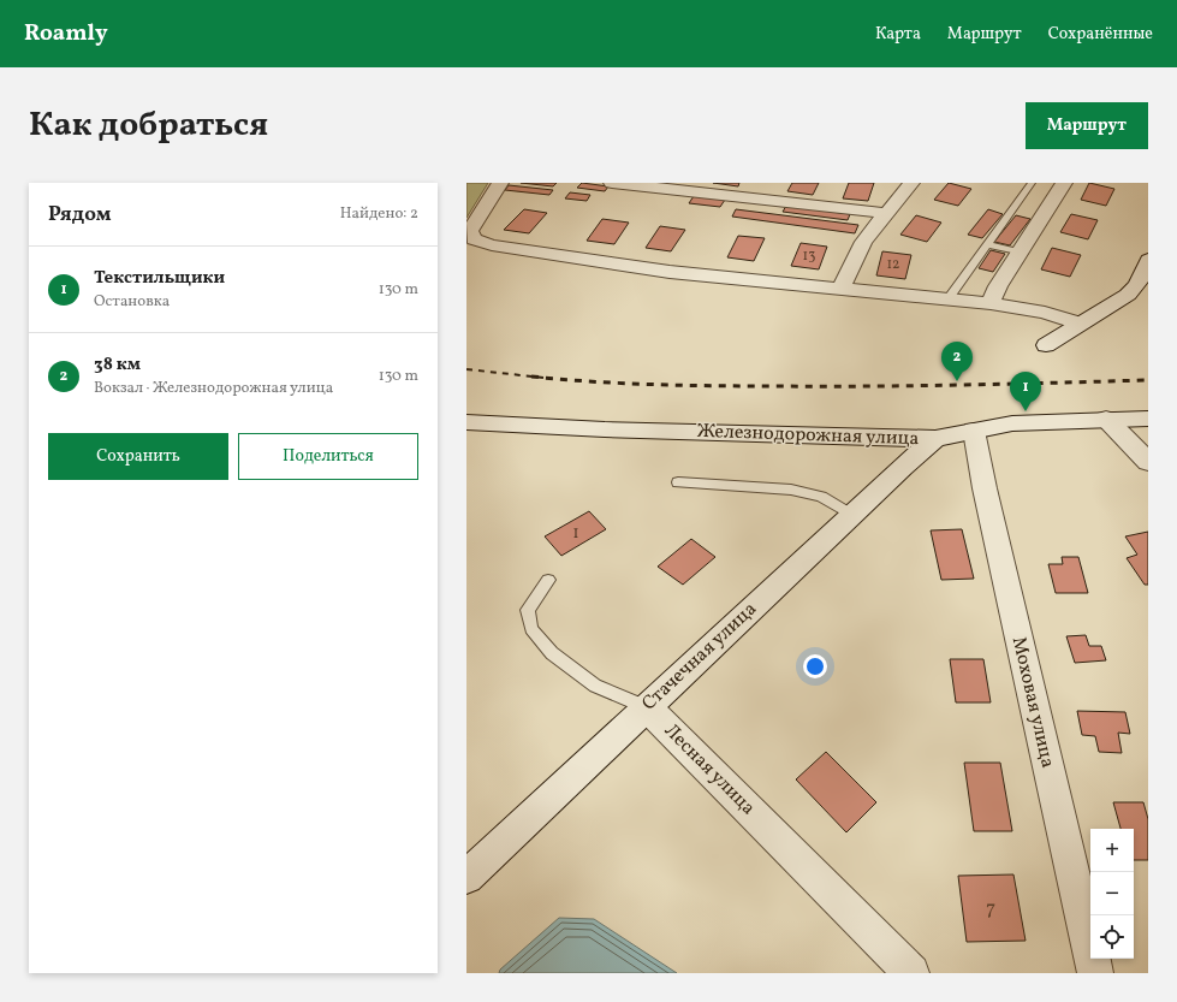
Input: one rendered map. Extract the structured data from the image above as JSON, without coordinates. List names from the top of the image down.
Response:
{
  "streets": {
    "street": [
      "Железнодорожная улица",
      "Стачечная улица",
      "Моховая улица",
      "Лесная улица"
    ]
  },
  "crossings": [
    ["Железнодорожная улица", "Стачечная улица"],
    ["Железнодорожная улица", "Моховая улица"],
    ["Стачечная улица", "Лесная улица"]
  ],
  "house_numbers": [
    "13",
    "12",
    "1",
    "7"
  ],
  "page": {
    "header": "Roamly",
    "nav": ["Карта", "Маршрут", "Сохранённые"],
    "title": "Как добраться",
    "buttons": [
      "Маршрут",
      ["Сохранить", "Поделиться"]
    ],
    "heading": ["Рядом", "Найдено: 2"],
    "list": [
      {
        "mark": "1",
        "name": "Текстильщики",
        "note": "Остановка",
        "value": "130 m"
      },
      {
        "mark": "2",
        "name": "38 км",
        "note": "Вокзал · Железнодорожная улица",
        "value": "130 m"
      }
    ],
    "pins": ["2", "1"],
    "map_buttons": ["+", "−"]
  }
}
